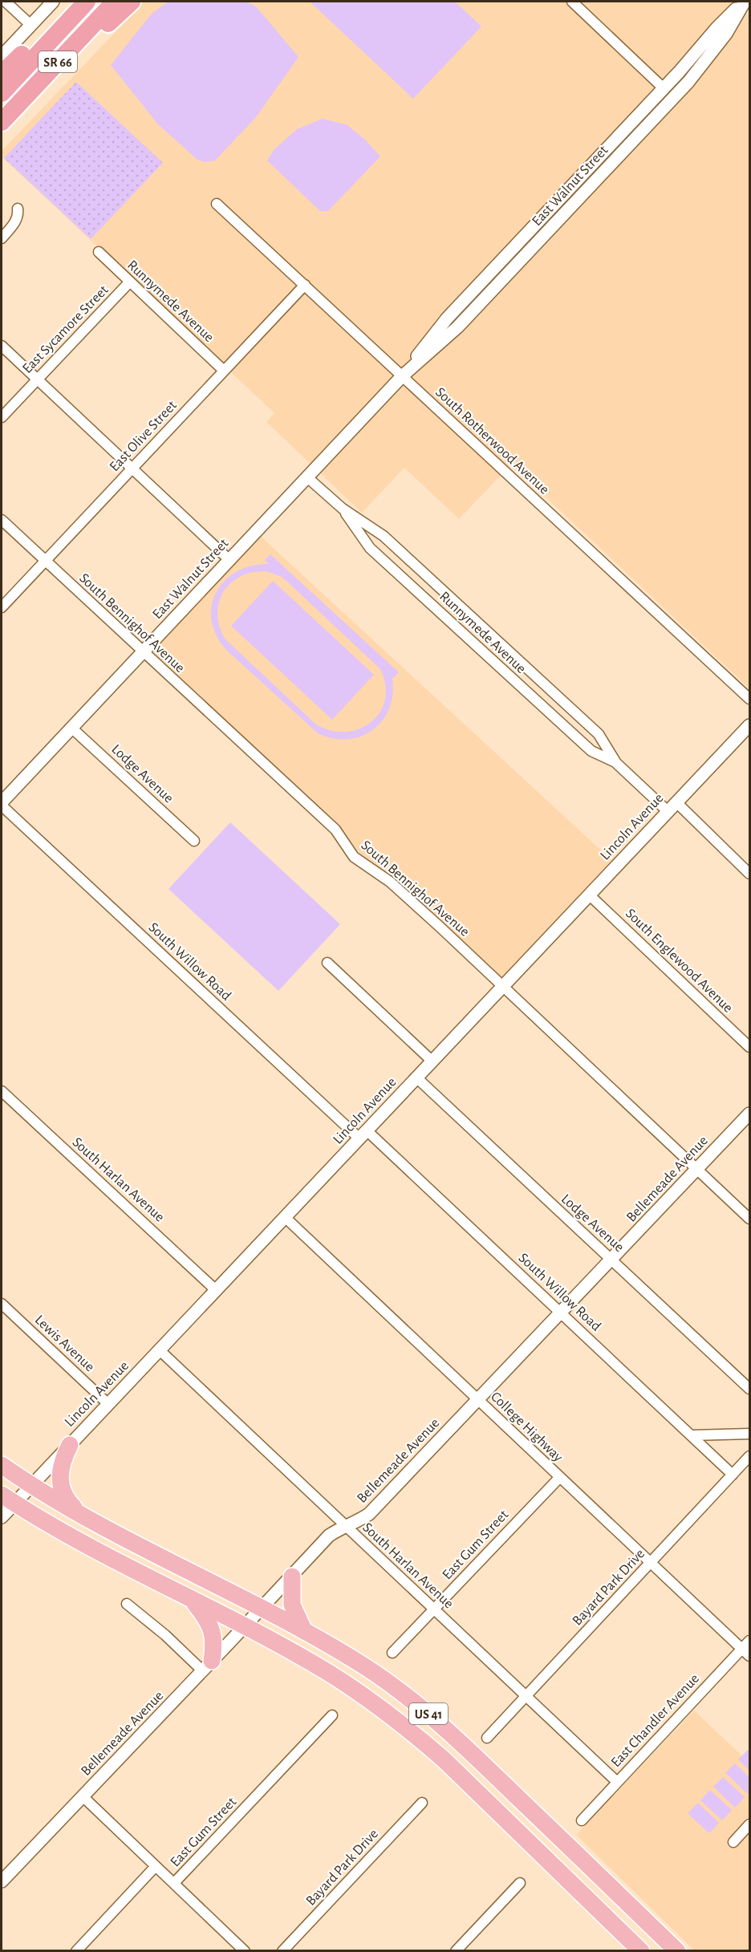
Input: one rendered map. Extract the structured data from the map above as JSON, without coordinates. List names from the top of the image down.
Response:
{
  "streets": {
    "highway": ["SR 66", "US 41"],
    "street": [
      "East Walnut Street",
      "Runnymede Avenue",
      "East Sycamore Street",
      "East Olive Street",
      "South Rotherwood Avenue",
      "South Bennighof Avenue",
      "Lodge Avenue",
      "Lincoln Avenue",
      "South Englewood Avenue",
      "South Willow Road",
      "Bellemeade Avenue",
      "South Harlan Avenue",
      "Lewis Avenue",
      "College Highway",
      "East Gum Street",
      "Bayard Park Drive",
      "East Chandler Avenue"
    ]
  },
  "crossings": [
    ["East Walnut Street", "Runnymede Avenue"],
    ["East Walnut Street", "South Rotherwood Avenue"],
    ["East Walnut Street", "South Bennighof Avenue"],
    ["East Walnut Street", "Lodge Avenue"],
    ["East Walnut Street", "South Willow Road"],
    ["Runnymede Avenue", "East Sycamore Street"],
    ["Runnymede Avenue", "East Olive Street"],
    ["Runnymede Avenue", "Lincoln Avenue"],
    ["East Olive Street", "South Rotherwood Avenue"],
    ["East Olive Street", "South Bennighof Avenue"],
    ["South Bennighof Avenue", "Lincoln Avenue"],
    ["South Bennighof Avenue", "Bellemeade Avenue"],
    ["Lodge Avenue", "Lincoln Avenue"],
    ["Lodge Avenue", "Bellemeade Avenue"],
    ["Lincoln Avenue", "South Englewood Avenue"],
    ["Lincoln Avenue", "South Willow Road"],
    ["Lincoln Avenue", "South Harlan Avenue"],
    ["Lincoln Avenue", "Lewis Avenue"],
    ["Lincoln Avenue", "College Highway"],
    ["Lincoln Avenue", "US 41"],
    ["South Willow Road", "Bellemeade Avenue"],
    ["South Willow Road", "Bayard Park Drive"],
    ["Bellemeade Avenue", "South Harlan Avenue"],
    ["Bellemeade Avenue", "College Highway"],
    ["Bellemeade Avenue", "US 41"],
    ["South Harlan Avenue", "East Gum Street"],
    ["South Harlan Avenue", "Bayard Park Drive"],
    ["South Harlan Avenue", "East Chandler Avenue"],
    ["College Highway", "East Gum Street"],
    ["College Highway", "Bayard Park Drive"],
    ["College Highway", "East Chandler Avenue"]
  ]
}
